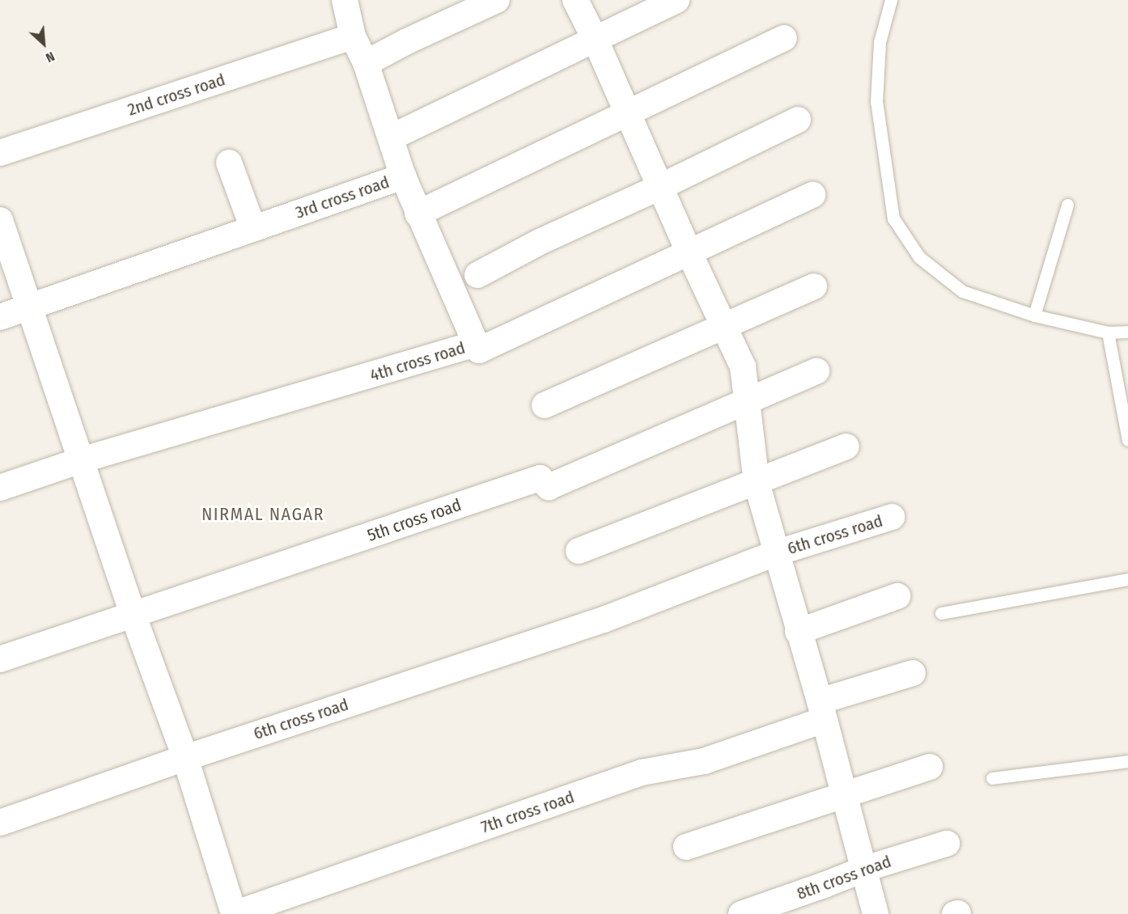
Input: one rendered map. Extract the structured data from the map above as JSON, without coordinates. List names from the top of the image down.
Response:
{
  "streets": {
    "street": [
      "2nd cross road",
      "3rd cross road",
      "4th cross road",
      "5th cross road",
      "6th cross road",
      "7th cross road",
      "8th cross road"
    ]
  },
  "crossings": [
    ["2nd cross road", "3rd cross road"]
  ],
  "districts": ["NIRMAL NAGAR"],
  "north": "bottom right"
}
